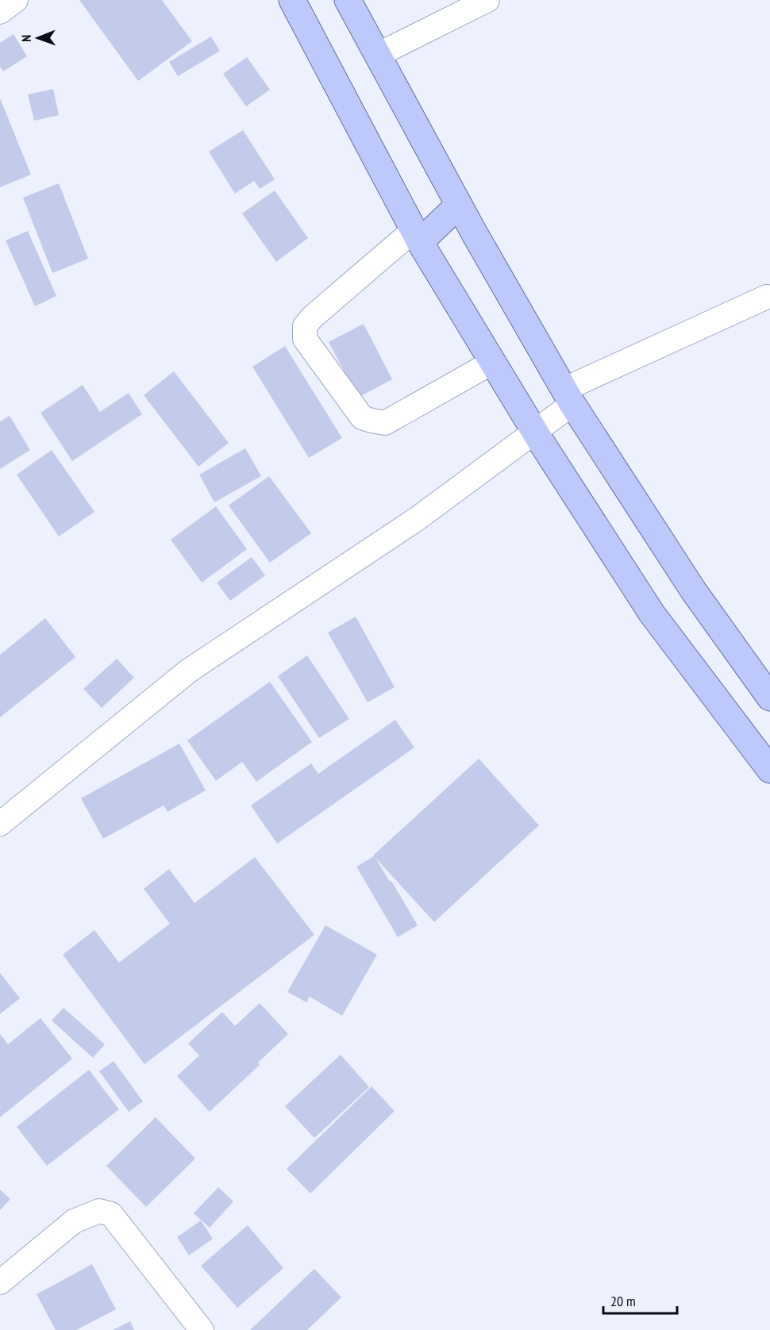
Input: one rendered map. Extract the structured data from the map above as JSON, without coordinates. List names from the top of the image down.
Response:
{
  "scale_bar": "20 m",
  "north": "left"
}
